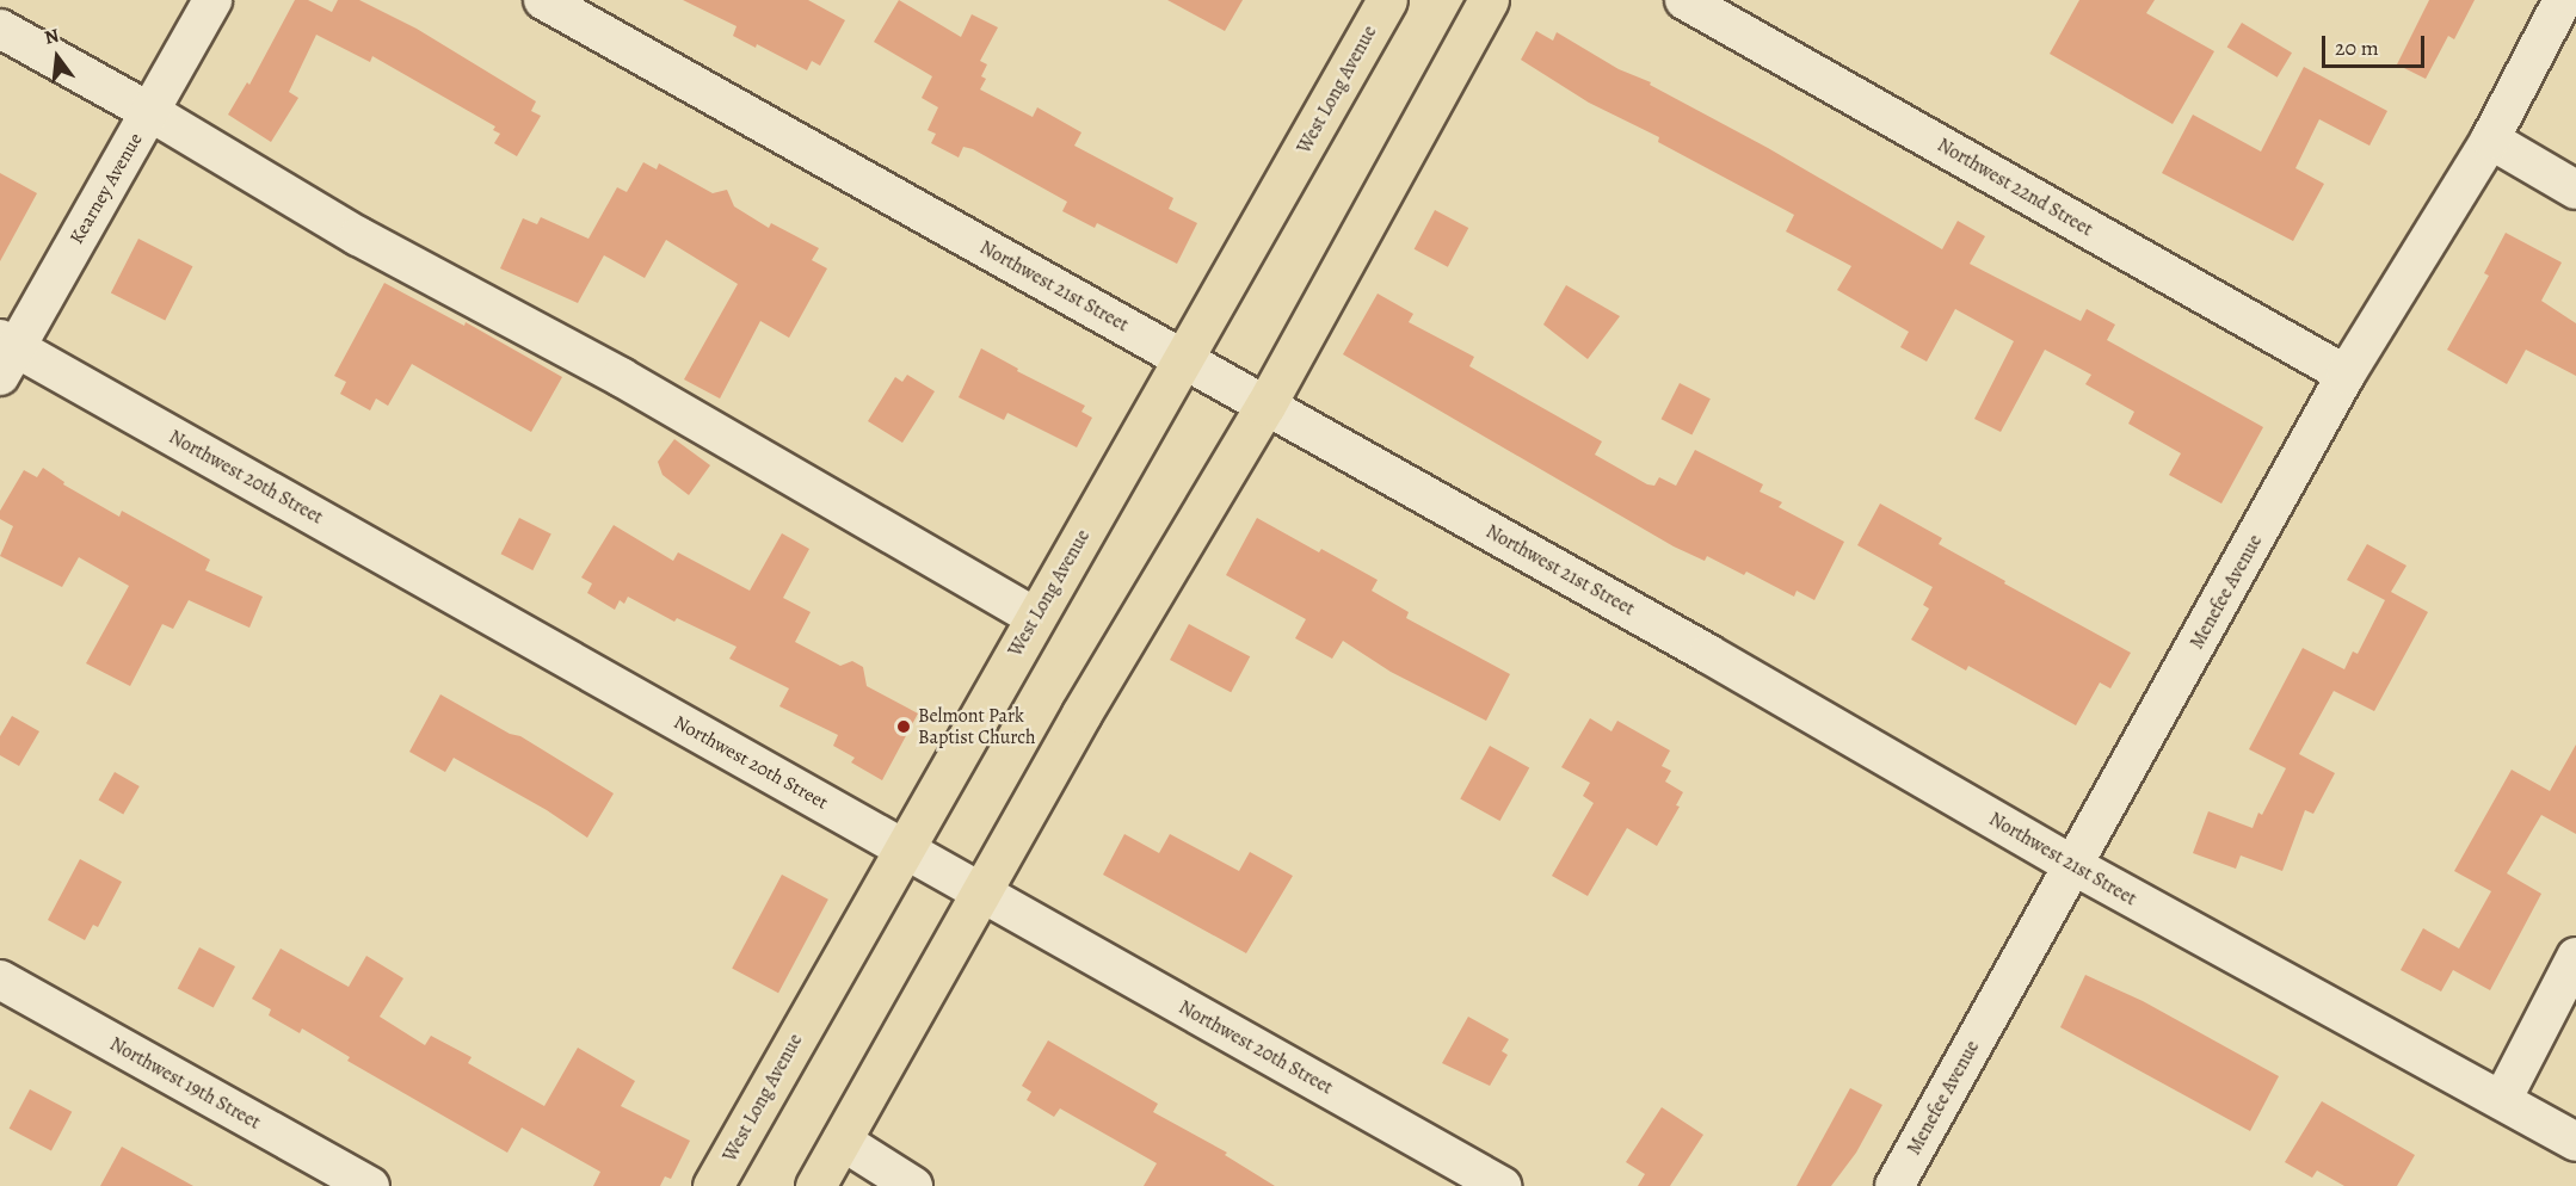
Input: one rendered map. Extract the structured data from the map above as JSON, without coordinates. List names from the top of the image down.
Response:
{
  "streets": {
    "main road": ["West Long Avenue"],
    "street": [
      "Northwest 22nd Street",
      "Kearney Avenue",
      "Northwest 21st Street",
      "Northwest 20th Street",
      "Menefee Avenue",
      "Northwest 19th Street"
    ]
  },
  "crossings": [
    ["West Long Avenue", "Northwest 21st Street"],
    ["West Long Avenue", "Northwest 20th Street"],
    ["Northwest 22nd Street", "Menefee Avenue"],
    ["Kearney Avenue", "Northwest 20th Street"],
    ["Northwest 21st Street", "Menefee Avenue"]
  ],
  "places": ["Belmont Park Baptist Church"],
  "scale_bar": "20 m",
  "north": "top"
}
